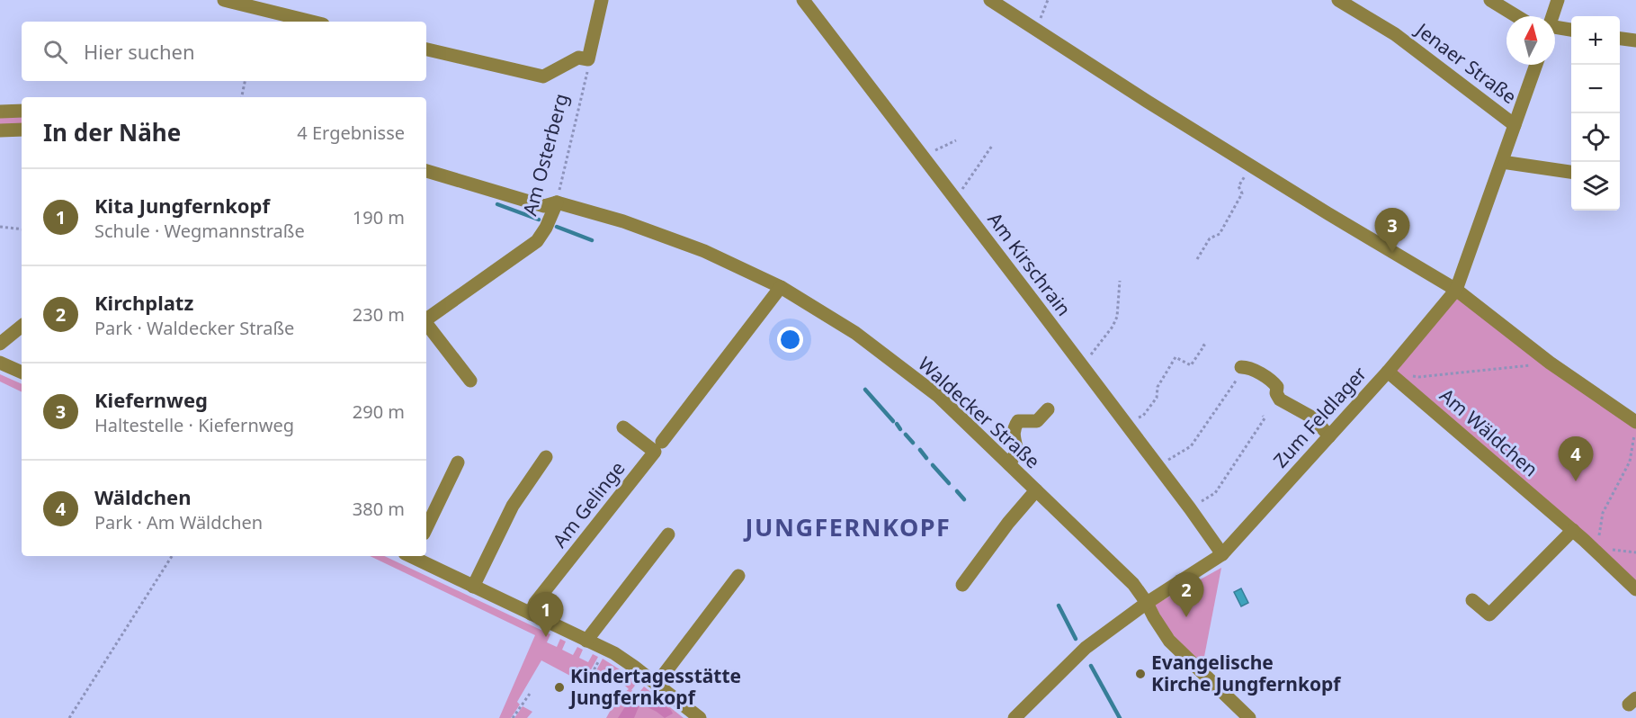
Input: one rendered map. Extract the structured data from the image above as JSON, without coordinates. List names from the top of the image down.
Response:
{
  "streets": {
    "street": [
      "Jenaer Straße",
      "Am Osterberg",
      "Am Kirschrain",
      "Waldecker Straße",
      "Zum Feldlager",
      "Am Wäldchen",
      "Am Gelinge"
    ]
  },
  "crossings": [
    ["Jenaer Straße", "Zum Feldlager"],
    ["Am Osterberg", "Waldecker Straße"],
    ["Am Kirschrain", "Zum Feldlager"],
    ["Waldecker Straße", "Zum Feldlager"],
    ["Zum Feldlager", "Am Wäldchen"]
  ],
  "districts": ["JUNGFERNKOPF"],
  "places": ["Evangelische Kirche Jungfernkopf", "Kindertagesstätte Jungfernkopf"],
  "north": "top",
  "page": {
    "map_buttons": ["+", "−"],
    "search": "Hier suchen",
    "heading": ["In der Nähe", "4 Ergebnisse"],
    "list": [
      {
        "mark": "1",
        "name": "Kita Jungfernkopf",
        "note": "Schule · Wegmannstraße",
        "value": "190 m"
      },
      {
        "mark": "2",
        "name": "Kirchplatz",
        "note": "Park · Waldecker Straße",
        "value": "230 m"
      },
      {
        "mark": "3",
        "name": "Kiefernweg",
        "note": "Haltestelle · Kiefernweg",
        "value": "290 m"
      },
      {
        "mark": "4",
        "name": "Wäldchen",
        "note": "Park · Am Wäldchen",
        "value": "380 m"
      }
    ],
    "pins": [
      "3",
      "4",
      "2",
      "1"
    ]
  }
}
